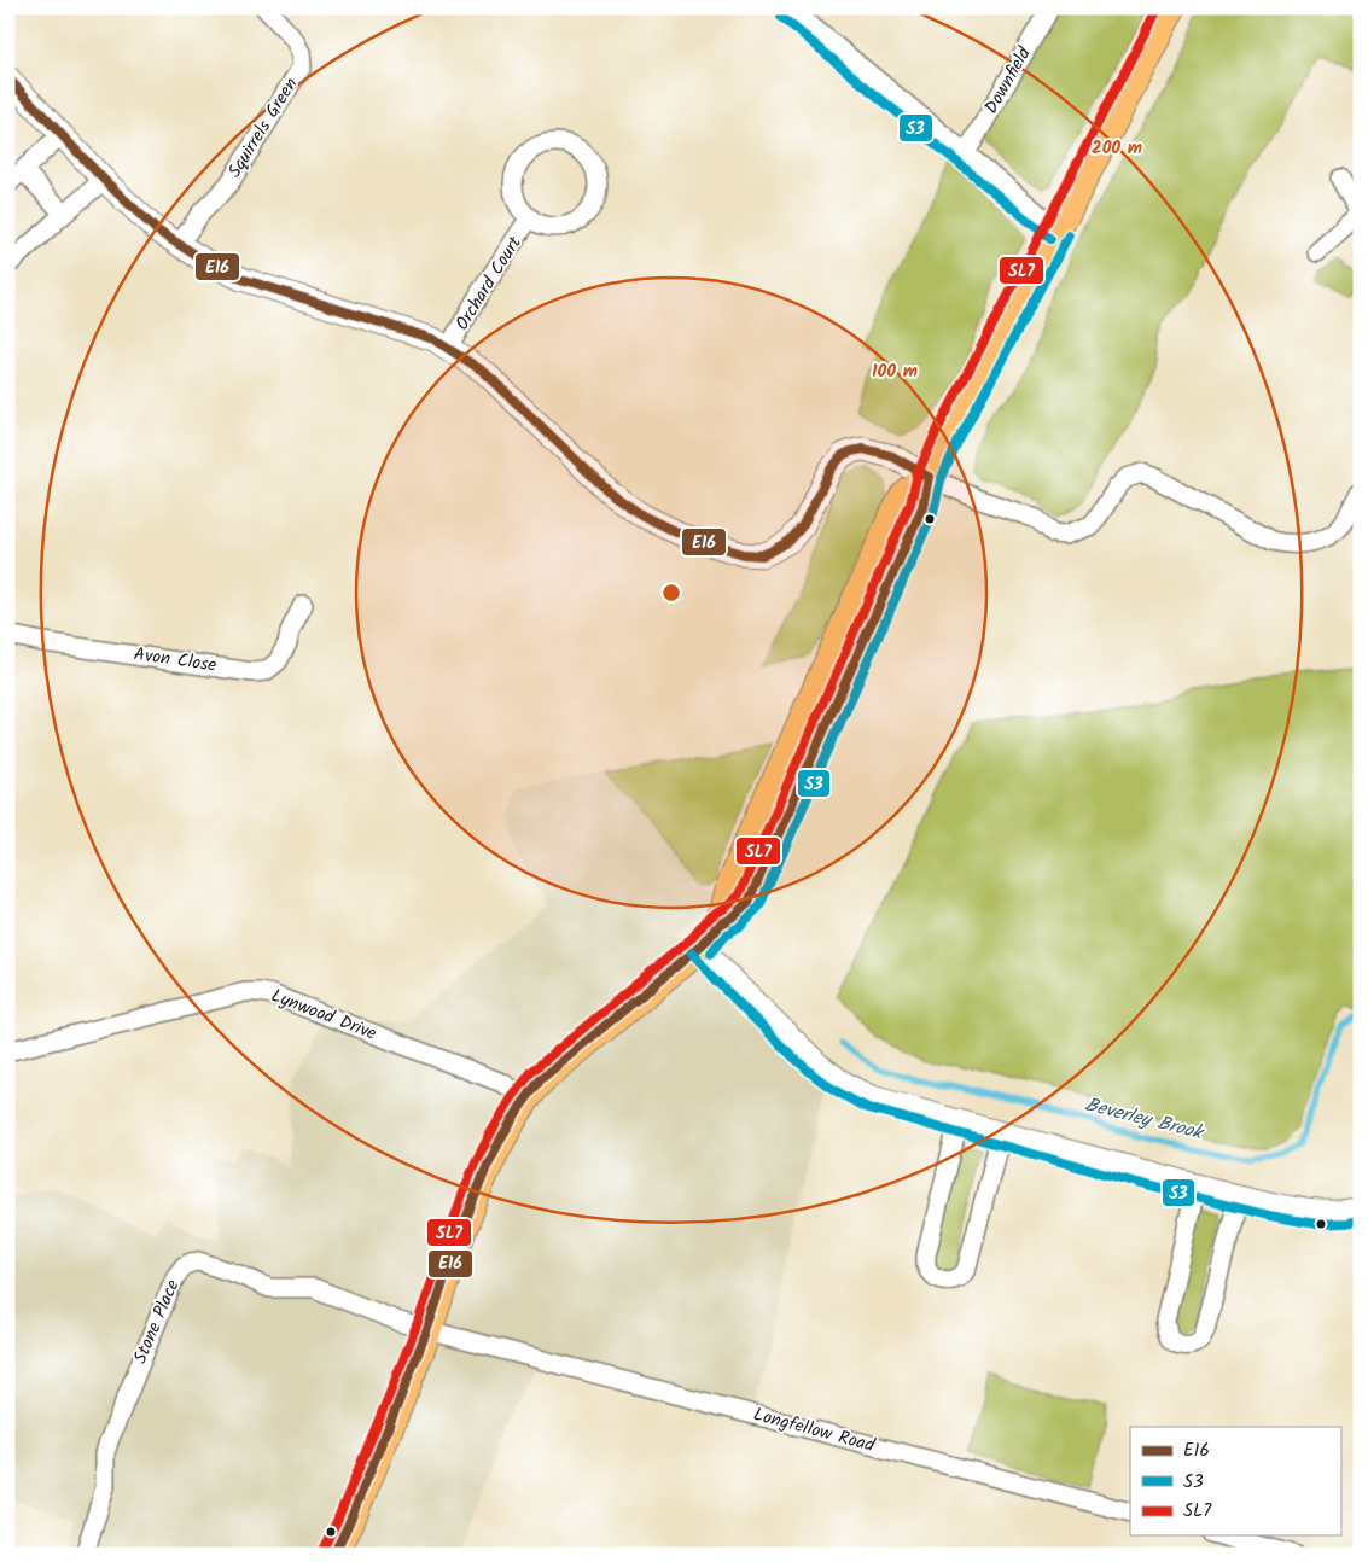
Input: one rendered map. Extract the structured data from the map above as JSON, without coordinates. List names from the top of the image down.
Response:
{
  "streets": {
    "street": [
      "Downfield",
      "Squirrels Green",
      "Orchard Court",
      "Avon Close",
      "Lynwood Drive",
      "Stone Place",
      "Longfellow Road"
    ]
  },
  "crossings": [
    ["Stone Place", "Longfellow Road"]
  ],
  "water": ["Beverley Brook"],
  "lines": ["transit line SL7", "transit line S3", "transit line E16"],
  "legend": ["E16", "S3", "SL7"],
  "rings": ["200 m", "100 m"]
}
